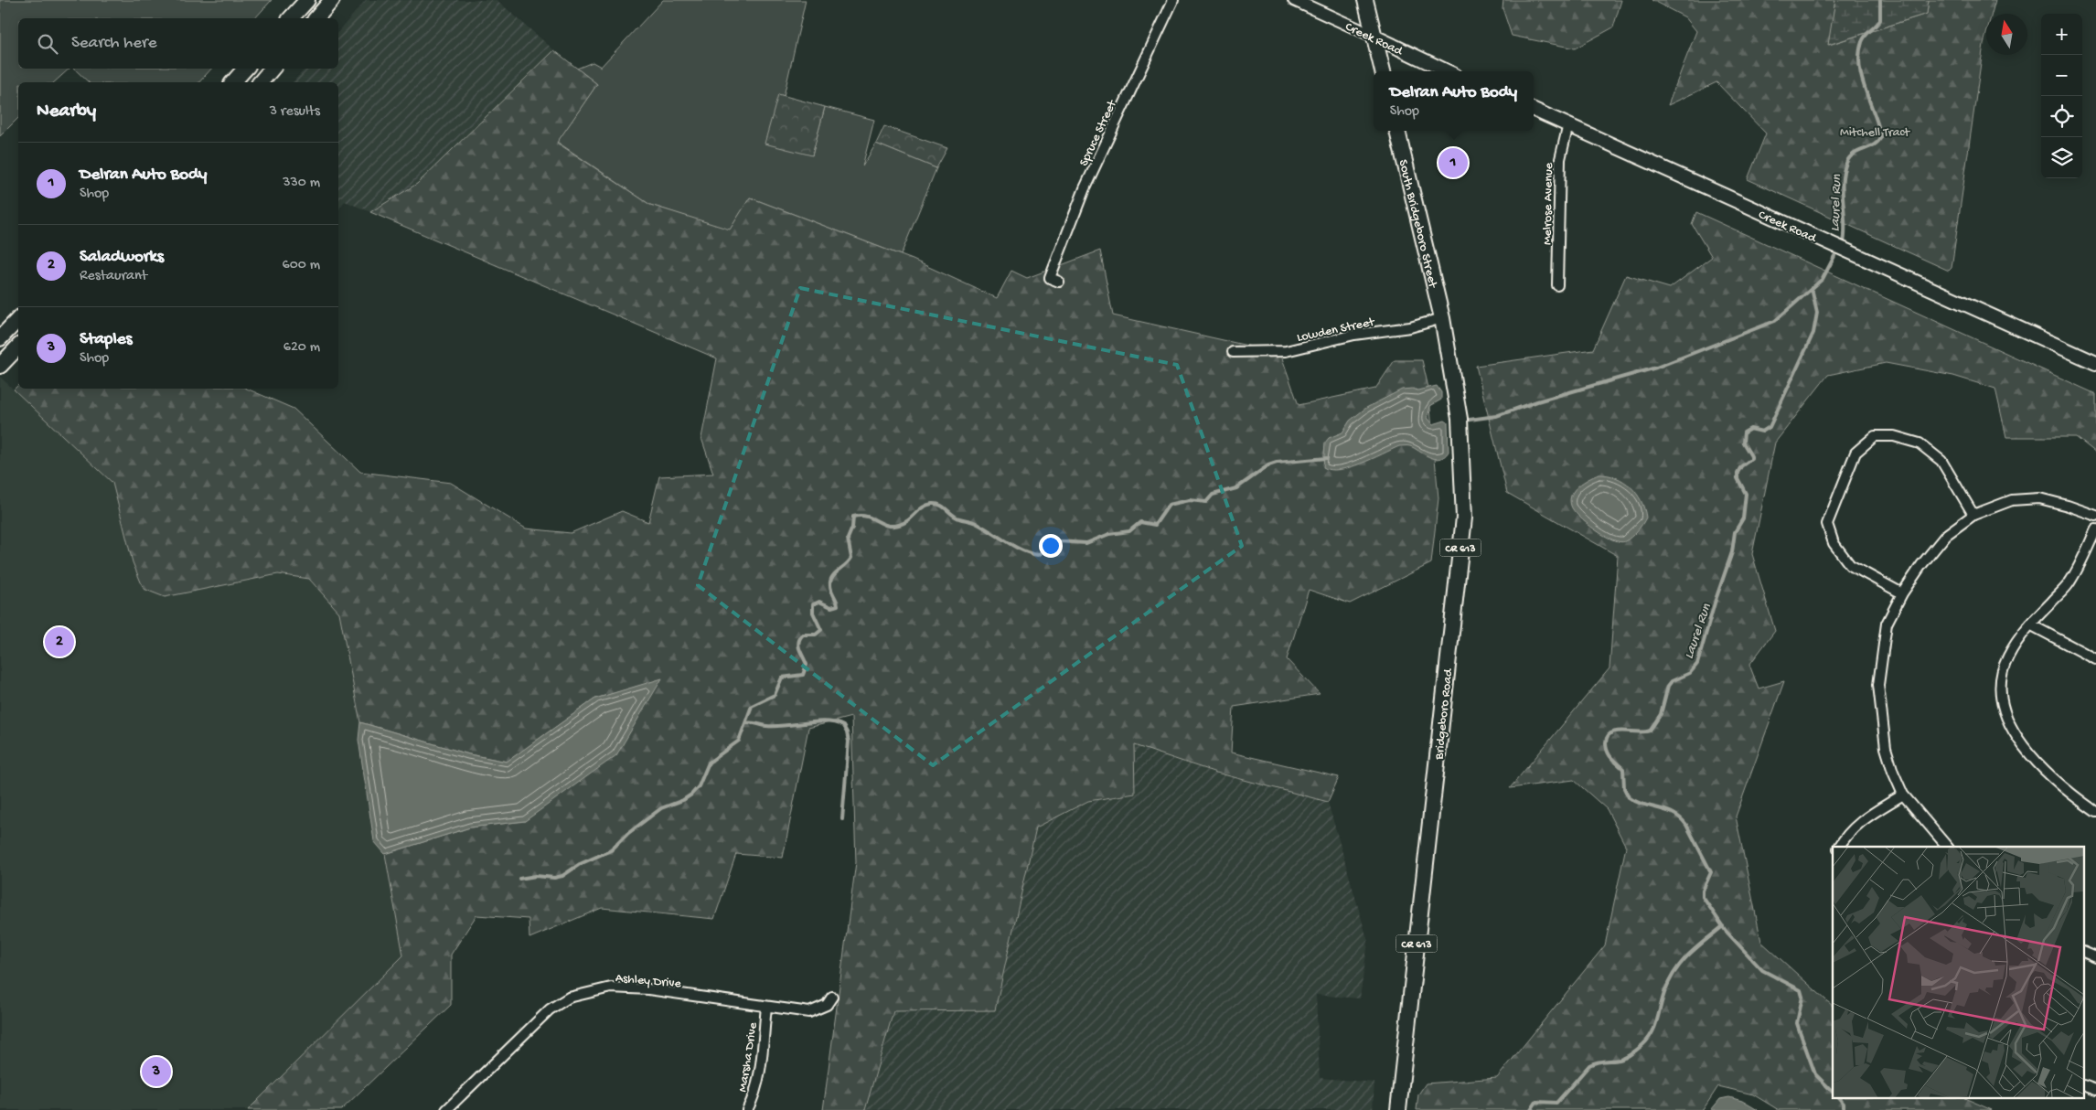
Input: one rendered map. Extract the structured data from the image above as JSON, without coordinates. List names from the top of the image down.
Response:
{
  "streets": {
    "main road": [
      "Creek Road",
      "South Bridgeboro Street",
      "CR 613",
      "Bridgeboro Road"
    ],
    "street": [
      "Spruce Street",
      "Melrose Avenue",
      "Lowden Street",
      "Ashley Drive",
      "Marsha Drive"
    ]
  },
  "crossings": [
    ["Creek Road", "Melrose Avenue"],
    ["South Bridgeboro Street", "Lowden Street"],
    ["South Bridgeboro Street", "Bridgeboro Road"],
    ["Lowden Street", "Bridgeboro Road"],
    ["Ashley Drive", "Marsha Drive"]
  ],
  "water": ["Laurel Run"],
  "parks": ["Mitchell Tract"],
  "north": "top",
  "page": {
    "map_buttons": ["+", "−"],
    "search": "Search here",
    "popup": ["Delran Auto Body", "Shop"],
    "heading": ["Nearby", "3 results"],
    "list": [
      {
        "mark": "1",
        "name": "Delran Auto Body",
        "note": "Shop",
        "value": "330 m"
      },
      {
        "mark": "2",
        "name": "Saladworks",
        "note": "Restaurant",
        "value": "600 m"
      },
      {
        "mark": "3",
        "name": "Staples",
        "note": "Shop",
        "value": "620 m"
      }
    ],
    "pins": ["1", "2", "3"]
  }
}
